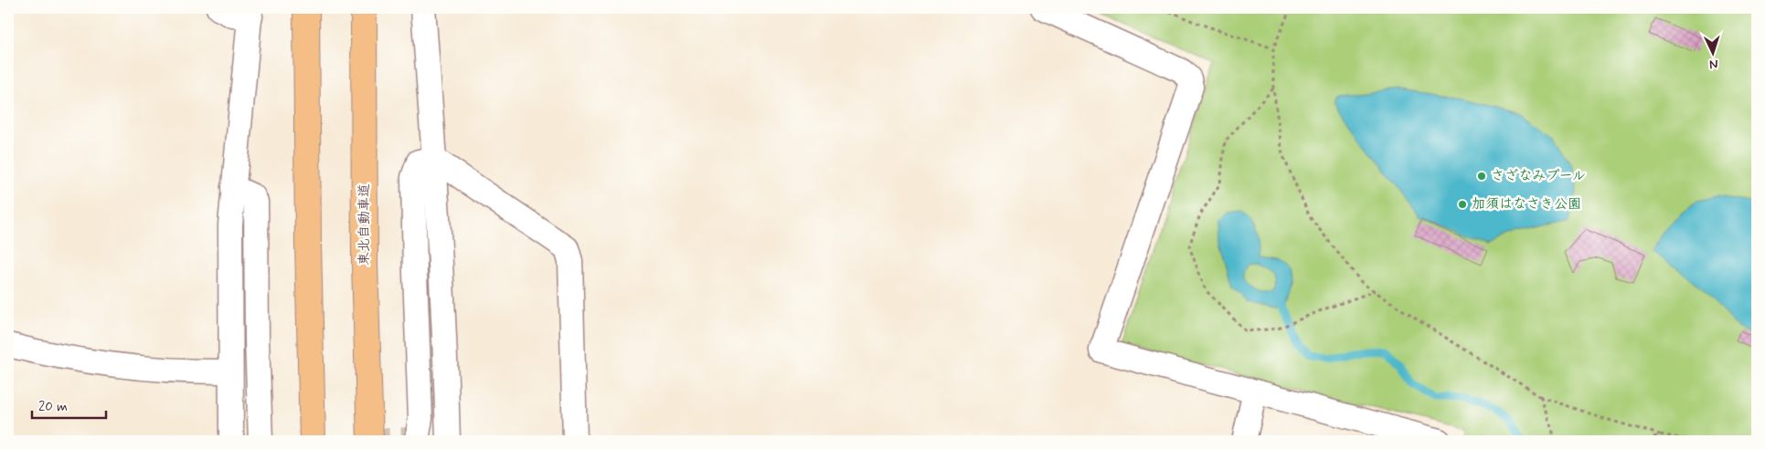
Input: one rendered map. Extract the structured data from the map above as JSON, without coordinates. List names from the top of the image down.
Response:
{
  "streets": {
    "highway": ["東北自動車道"]
  },
  "places": ["さざなみプール", "加須はなさき公園"],
  "scale_bar": "20 m",
  "north": "bottom"
}
